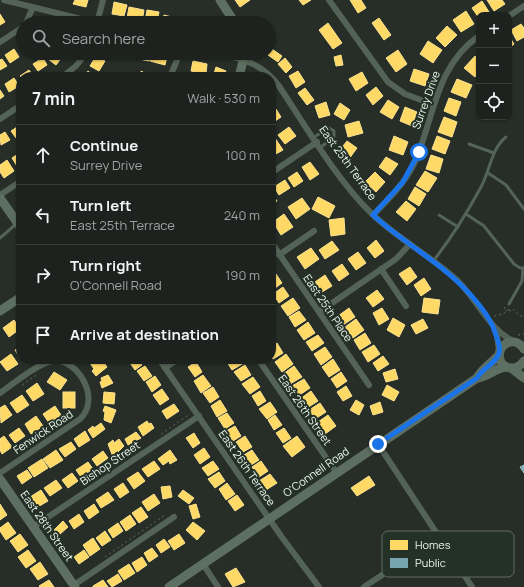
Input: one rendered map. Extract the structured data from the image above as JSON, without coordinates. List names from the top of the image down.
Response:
{
  "streets": {
    "street": [
      "Surrey Drive",
      "East 25th Terrace",
      "East 25th Place",
      "East 26th Street",
      "Fenwick Road",
      "Bishop Street",
      "East 26th Terrace",
      "O'Connell Road",
      "East 28th Street"
    ]
  },
  "crossings": [
    ["Surrey Drive", "East 25th Terrace"],
    ["East 25th Terrace", "O'Connell Road"],
    ["East 26th Street", "O'Connell Road"],
    ["Bishop Street", "East 26th Terrace"],
    ["Bishop Street", "East 28th Street"],
    ["East 26th Terrace", "O'Connell Road"]
  ],
  "legend": ["Homes", "Public"],
  "page": {
    "map_buttons": ["+", "−"],
    "search": "Search here",
    "heading": ["7 min", "Walk · 530 m"],
    "list": [
      ["Continue", "Surrey Drive", "100 m"],
      ["Turn left", "East 25th Terrace", "240 m"],
      ["Turn right", "O'Connell Road", "190 m"],
      "Arrive at destination"
    ]
  }
}
